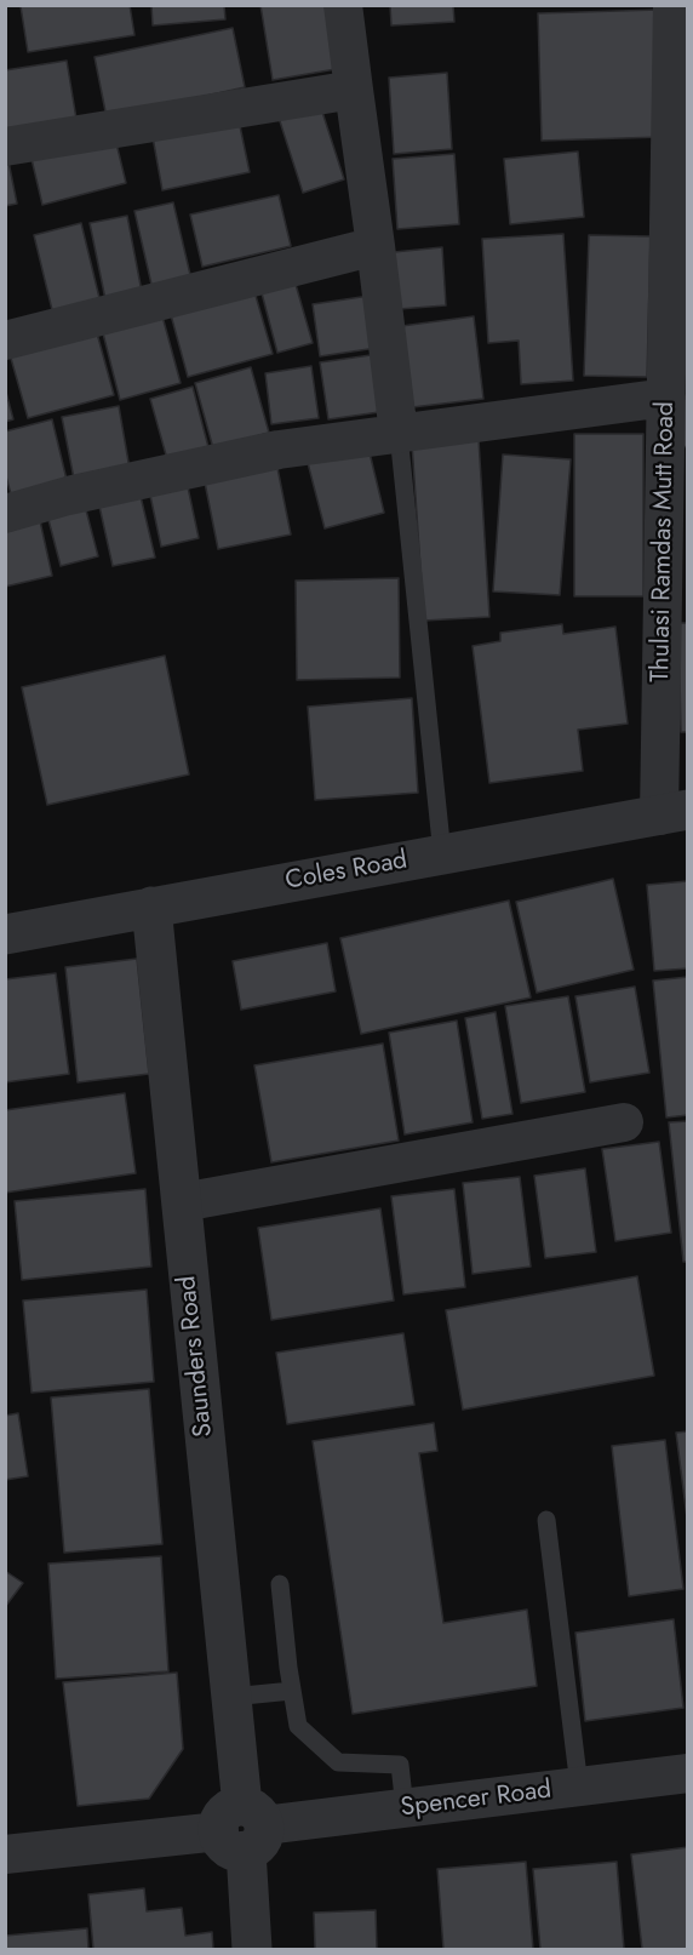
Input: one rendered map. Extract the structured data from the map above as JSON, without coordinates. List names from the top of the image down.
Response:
{
  "streets": {
    "street": [
      "Thulasi Ramdas Mutt Road",
      "Coles Road",
      "Saunders Road",
      "Spencer Road"
    ]
  },
  "crossings": [
    ["Thulasi Ramdas Mutt Road", "Coles Road"],
    ["Coles Road", "Saunders Road"],
    ["Saunders Road", "Spencer Road"]
  ]
}
